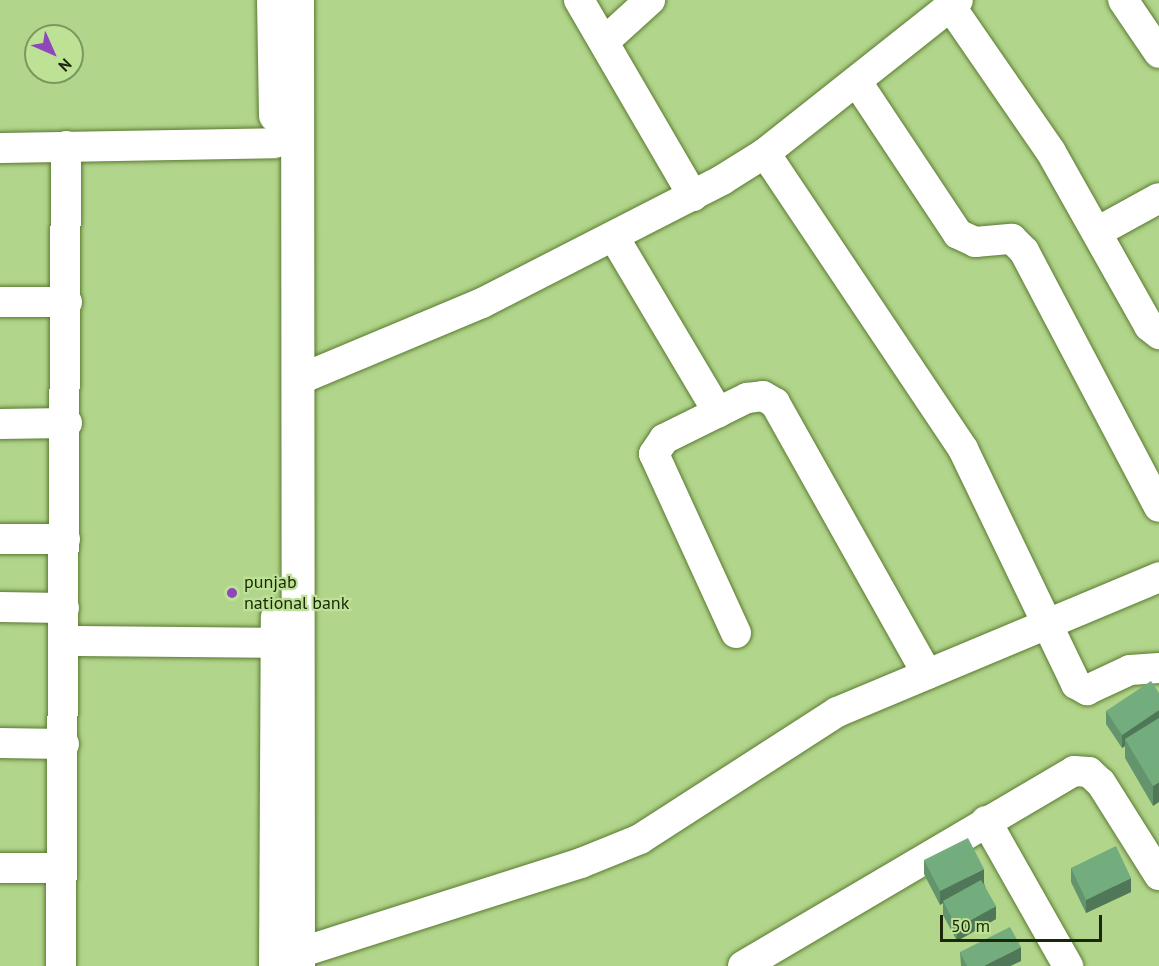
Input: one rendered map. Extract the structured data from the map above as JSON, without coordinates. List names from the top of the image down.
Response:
{
  "places": ["punjab national bank"],
  "scale_bar": "50 m",
  "north": "bottom right"
}
